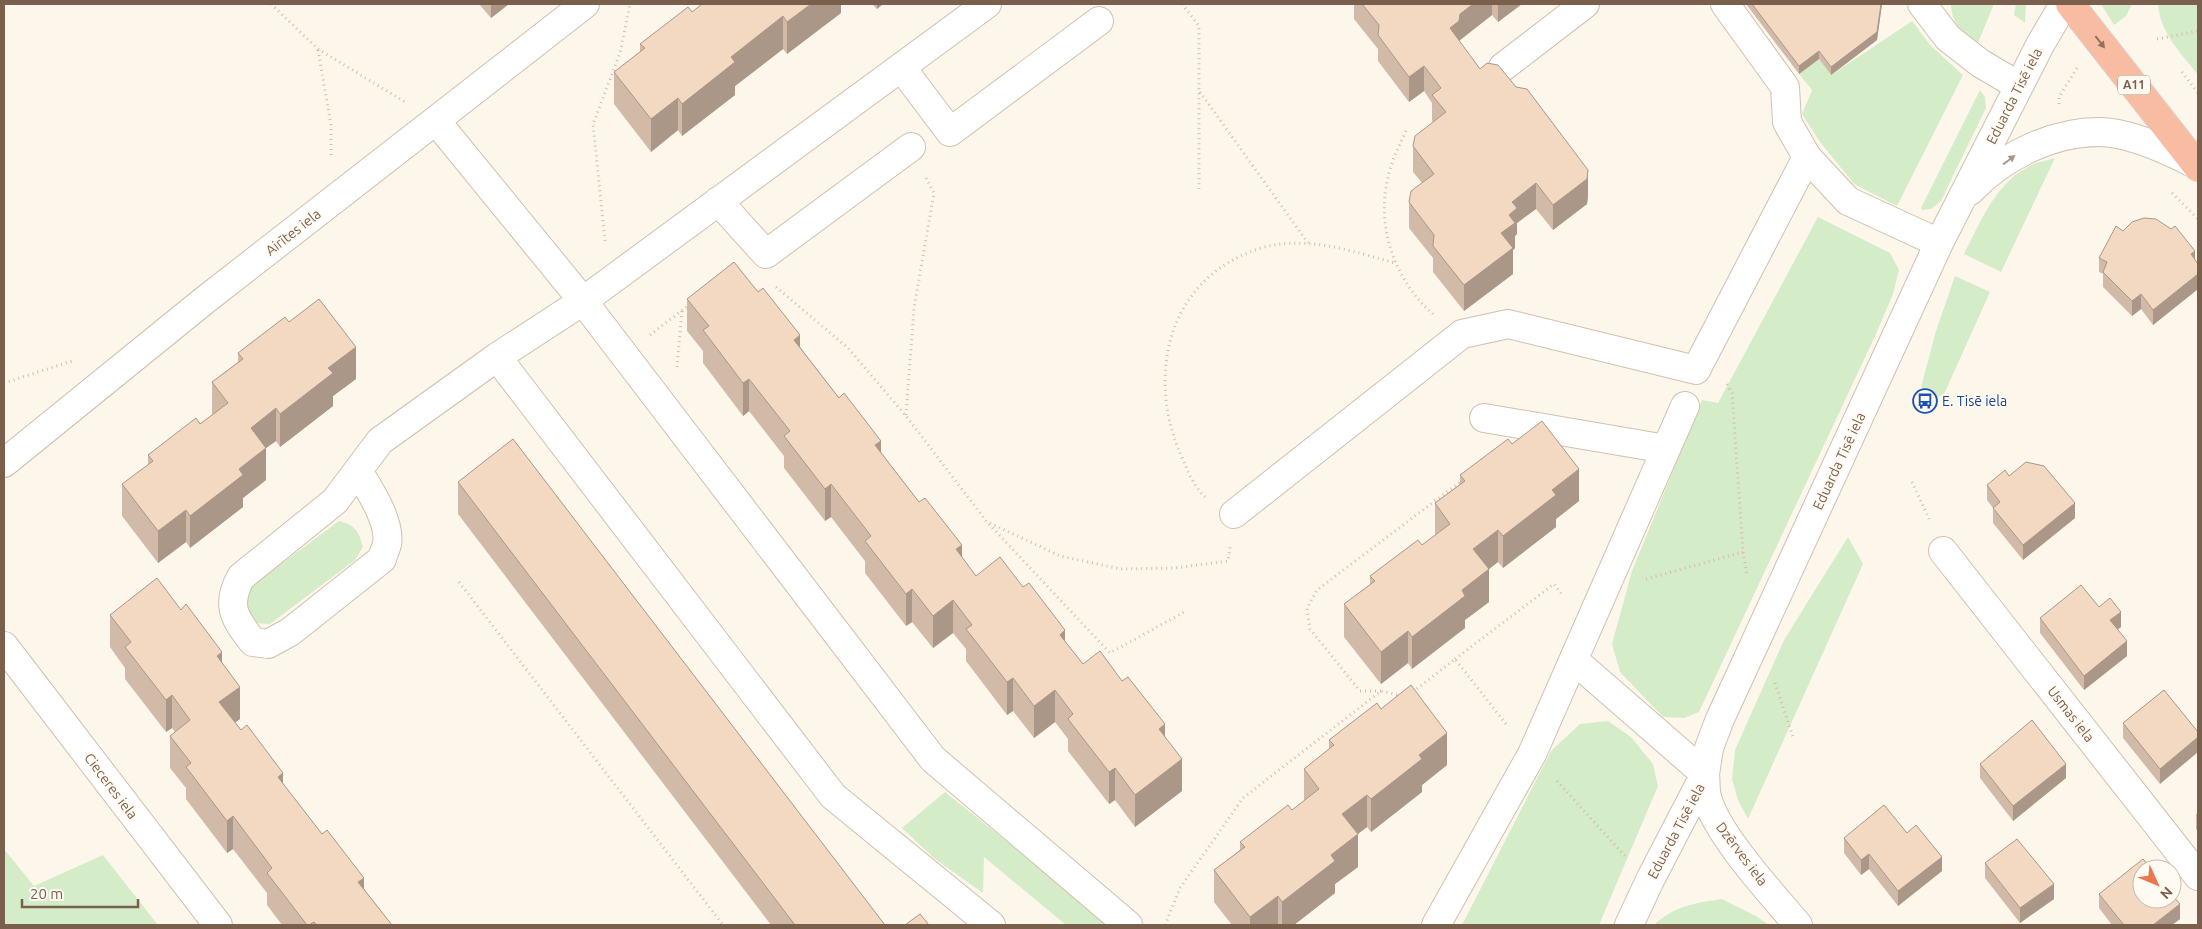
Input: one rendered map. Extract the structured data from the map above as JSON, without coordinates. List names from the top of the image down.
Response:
{
  "streets": {
    "highway": ["A11"],
    "street": [
      "Eduarda Tisē iela",
      "Airītes iela",
      "Usmas iela",
      "Cieceres iela",
      "Dzērves iela"
    ]
  },
  "crossings": [
    ["Eduarda Tisē iela", "Dzērves iela"]
  ],
  "places": {
    "bus stop": ["E. Tisē iela"]
  },
  "scale_bar": "20 m",
  "north": "bottom right"
}
